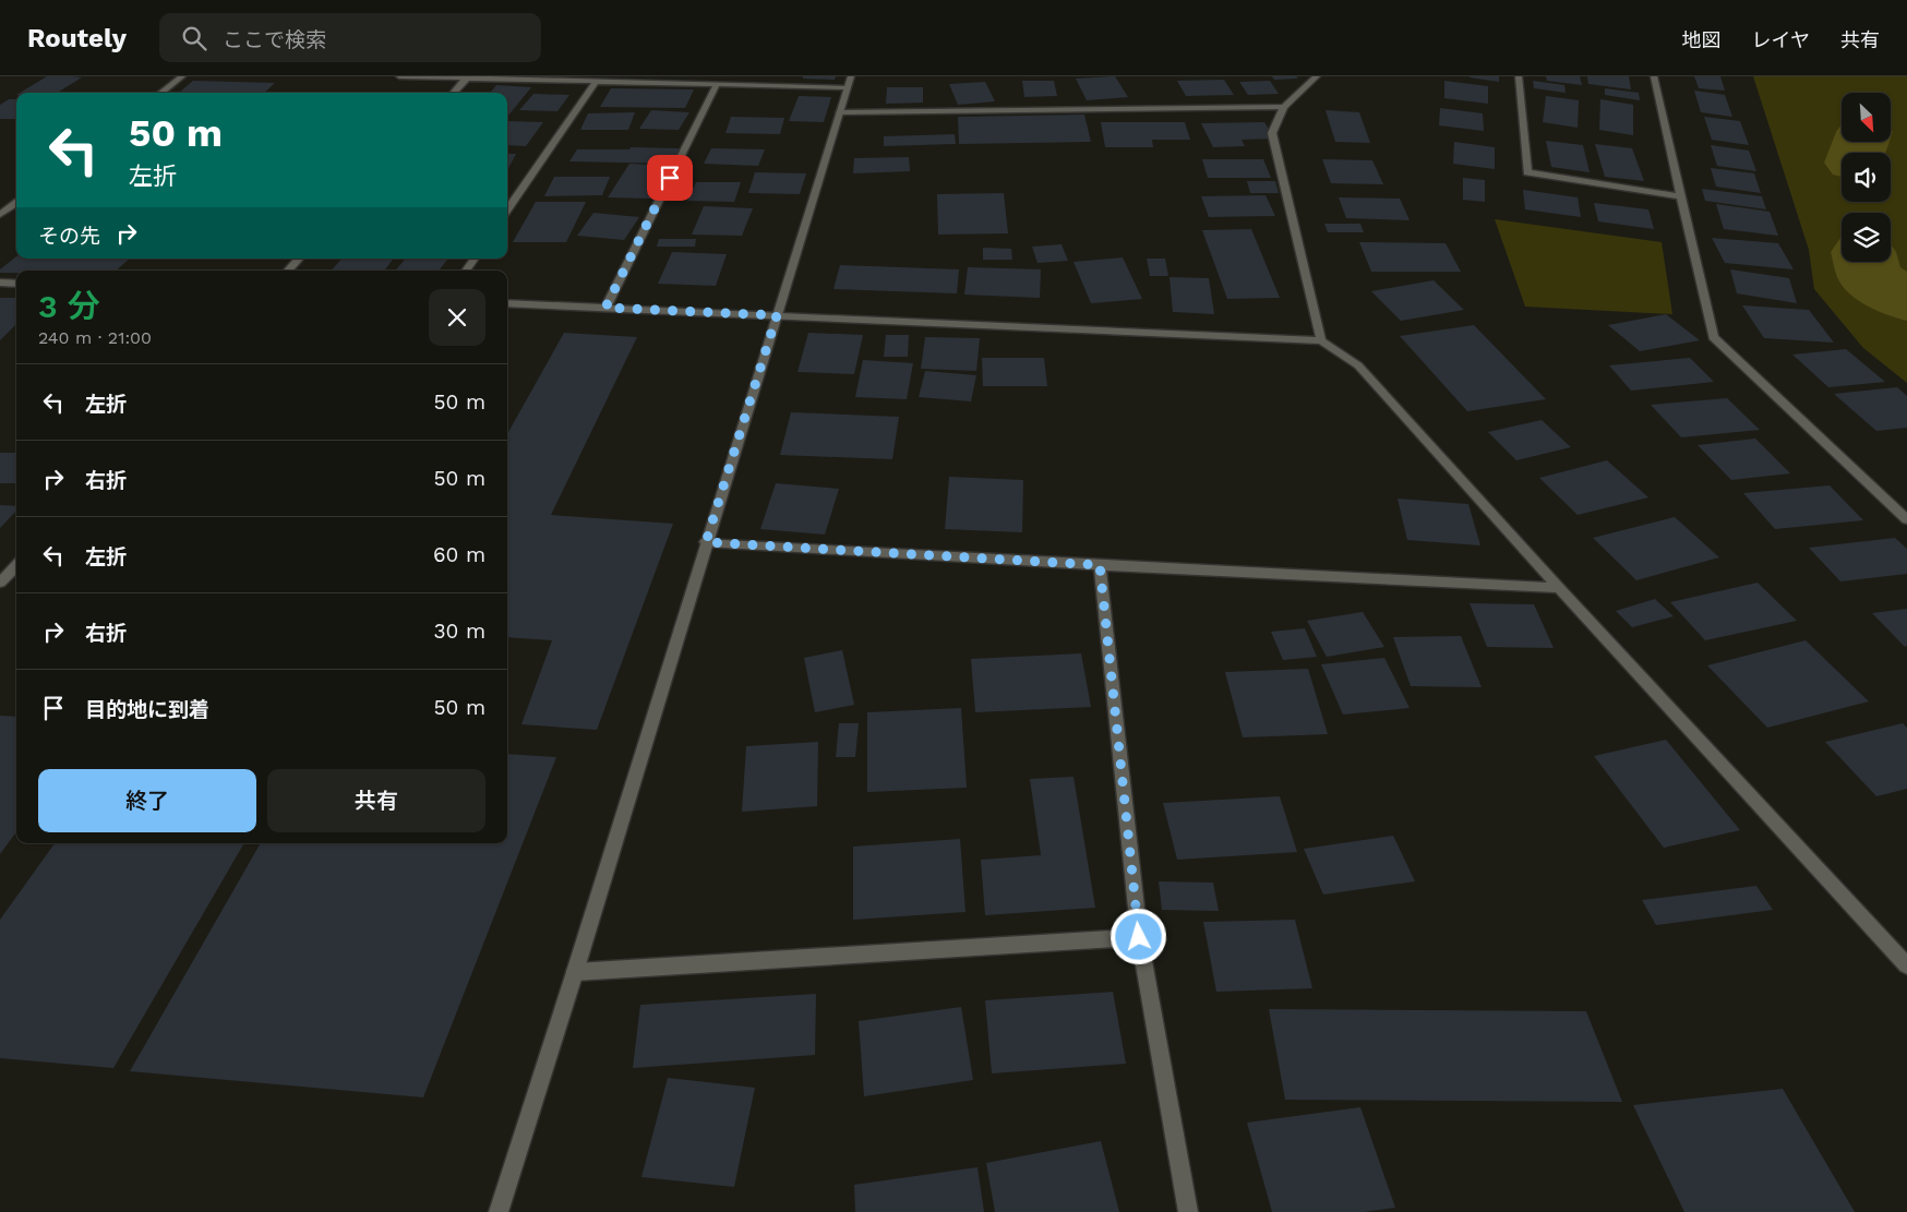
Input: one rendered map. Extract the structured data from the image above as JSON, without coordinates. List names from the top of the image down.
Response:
{
  "north": "bottom right",
  "page": {
    "header": "Routely",
    "search": "ここで検索",
    "nav": ["地図", "レイヤ", "共有"],
    "turn": ["50 m", "左折"],
    "then": "その先",
    "heading": ["3 分", "240 m · 21:00"],
    "list": [
      {
        "name": "左折",
        "value": "50 m"
      },
      {
        "name": "右折",
        "value": "50 m"
      },
      {
        "name": "左折",
        "value": "60 m"
      },
      {
        "name": "右折",
        "value": "30 m"
      },
      {
        "name": "目的地に到着",
        "value": "50 m"
      }
    ],
    "buttons": ["終了", "共有"]
  }
}
